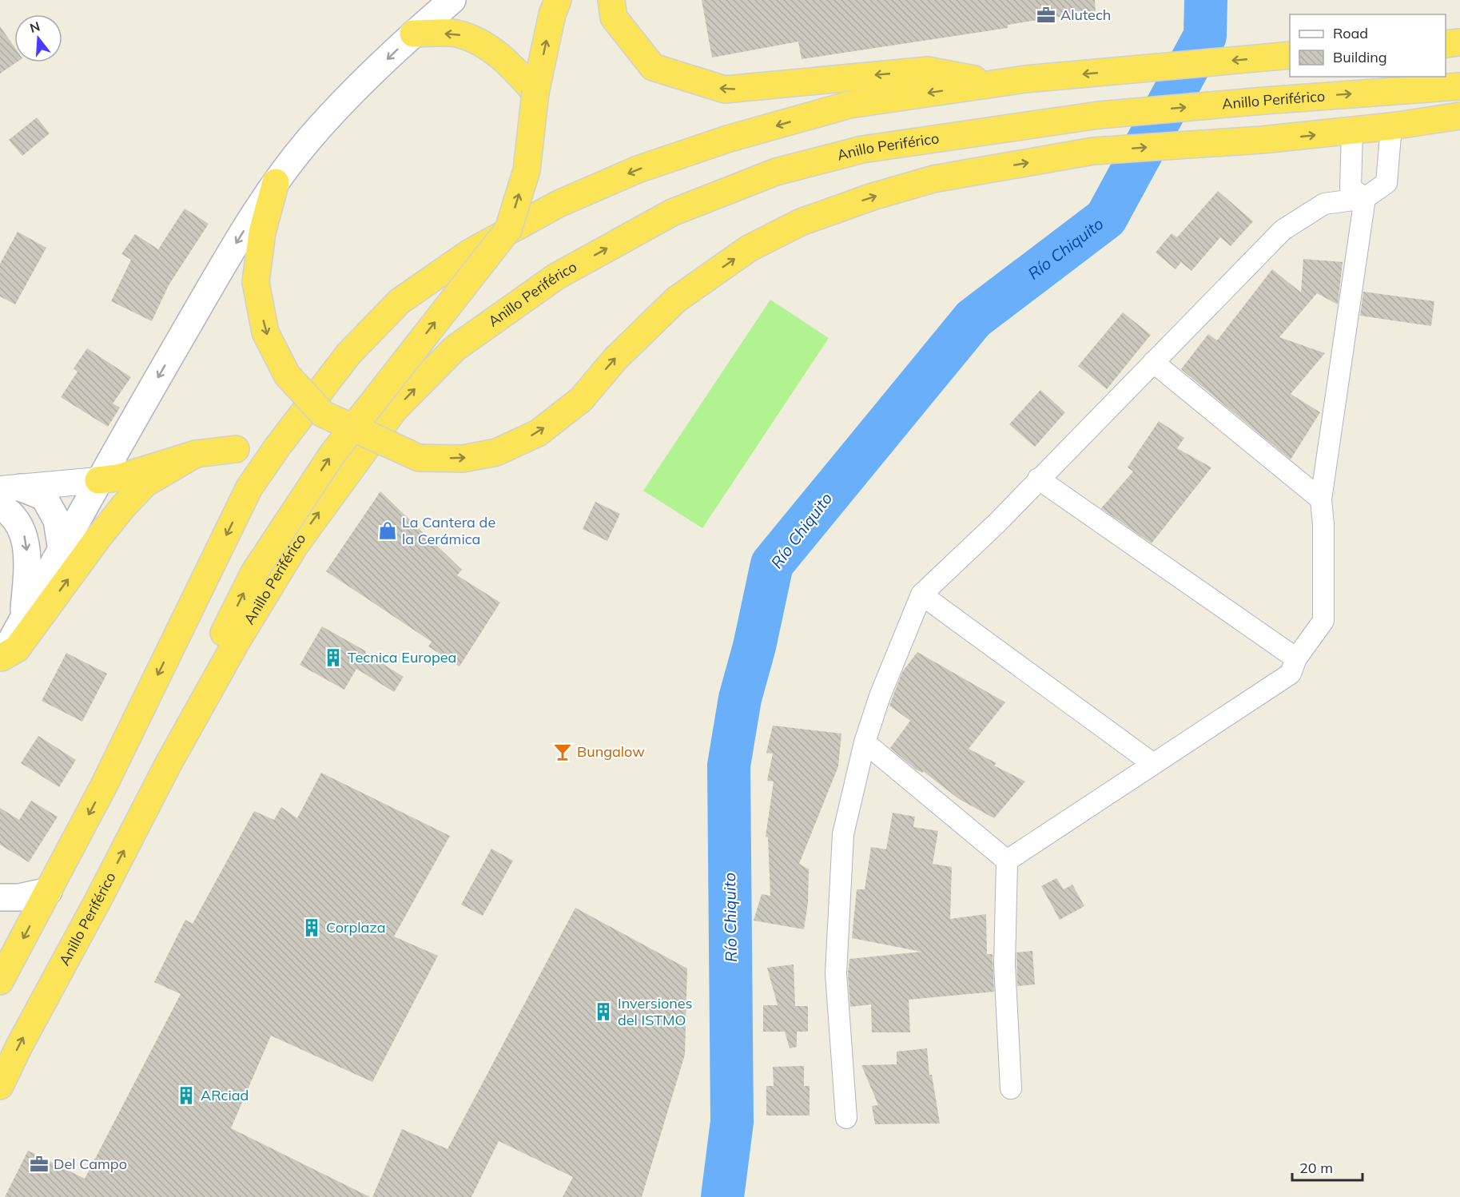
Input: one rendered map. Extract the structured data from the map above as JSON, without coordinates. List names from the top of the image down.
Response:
{
  "streets": {
    "highway": ["Anillo Periférico"]
  },
  "water": ["Río Chiquito"],
  "places": {
    "office": ["Alutech", "Del Campo"],
    "shop": ["La Cantera de la Cerámica"],
    "building": [
      "Tecnica Europea",
      "Corplaza",
      "Inversiones del ISTMO",
      "ARciad"
    ],
    "bar": ["Bungalow"]
  },
  "legend": ["Road", "Building"],
  "scale_bar": "20 m",
  "north": "top"
}
